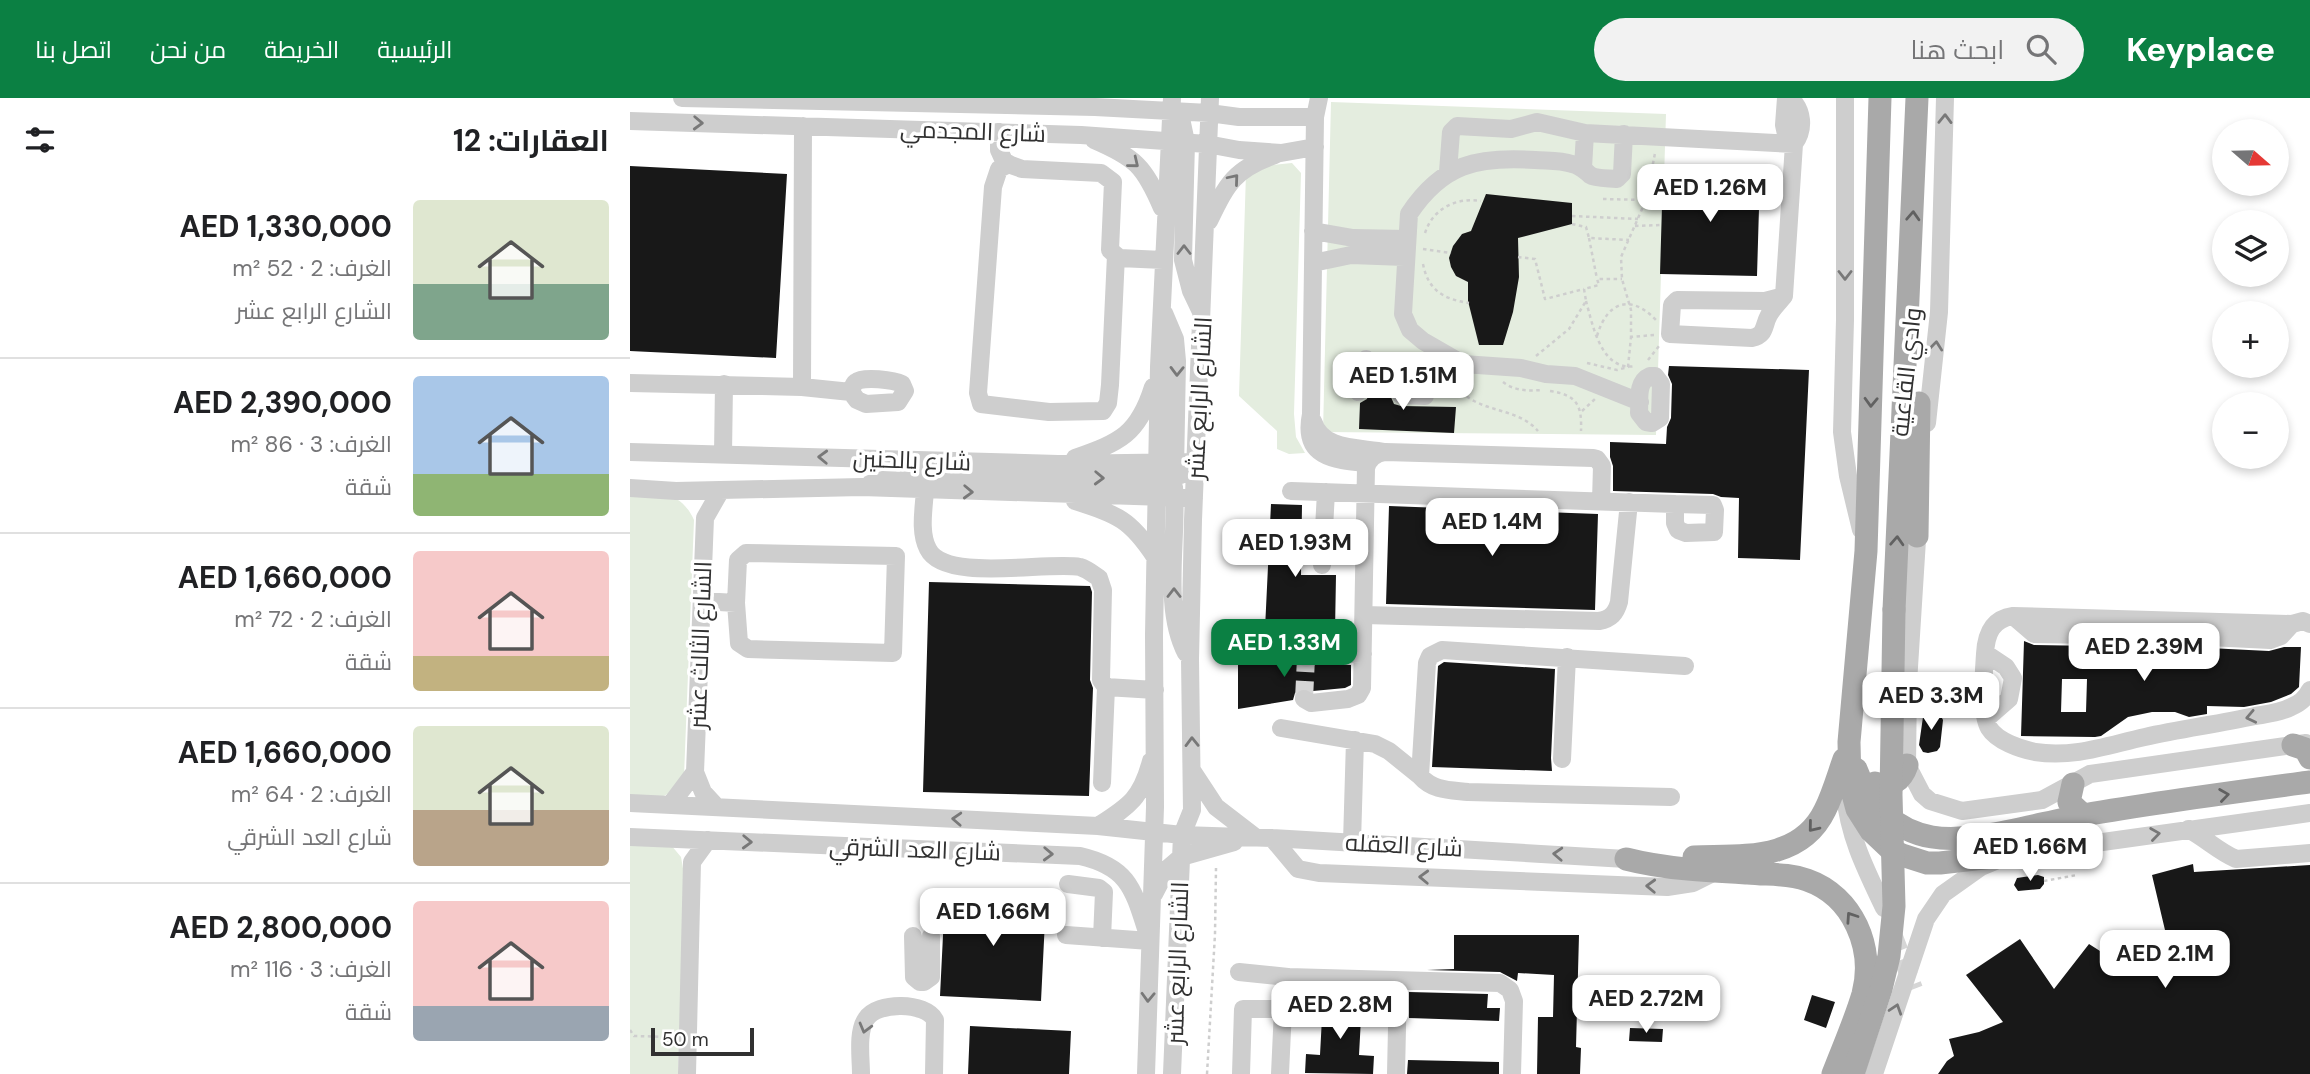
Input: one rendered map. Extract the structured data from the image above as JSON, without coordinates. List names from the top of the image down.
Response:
{
  "streets": {
    "main road": ["وادي القاعية"],
    "street": [
      "شارع المجدمي",
      "الشارع الرابع عشر",
      "شارع بالحنين",
      "الشارع الثالث عشر",
      "شارع العقله",
      "شارع العد الشرقي"
    ]
  },
  "crossings": [
    ["شارع المجدمي", "الشارع الرابع عشر"],
    ["الشارع الرابع عشر", "شارع بالحنين"],
    ["الشارع الرابع عشر", "شارع العقله"],
    ["الشارع الرابع عشر", "شارع العد الشرقي"],
    ["شارع بالحنين", "الشارع الثالث عشر"]
  ],
  "scale_bar": "50 m",
  "north": "right",
  "page": {
    "header": "Keyplace",
    "search": "ابحث هنا",
    "nav": [
      "الرئيسية",
      "الخريطة",
      "من نحن",
      "اتصل بنا"
    ],
    "heading": "العقارات: 12",
    "map_buttons": ["+", "−"],
    "price": [
      "AED 1.26M",
      "AED 1.51M",
      "AED 1.4M",
      "AED 1.93M",
      "AED 1.33M",
      "AED 2.39M",
      "AED 3.3M",
      "AED 1.66M",
      "AED 1.66M",
      "AED 2.1M",
      "AED 2.72M",
      "AED 2.8M"
    ],
    "list": [
      {
        "name": "AED 1,330,000",
        "note": "الغرف: 2 · 52 m² · الشارع الرابع عشر"
      },
      {
        "name": "AED 2,390,000",
        "note": "الغرف: 3 · 86 m² · شقة"
      },
      {
        "name": "AED 1,660,000",
        "note": "الغرف: 2 · 72 m² · شقة"
      },
      {
        "name": "AED 1,660,000",
        "note": "الغرف: 2 · 64 m² · شارع العد الشرقي"
      },
      {
        "name": "AED 2,800,000",
        "note": "الغرف: 3 · 116 m² · شقة"
      }
    ],
    "scale": "50 m"
  }
}
